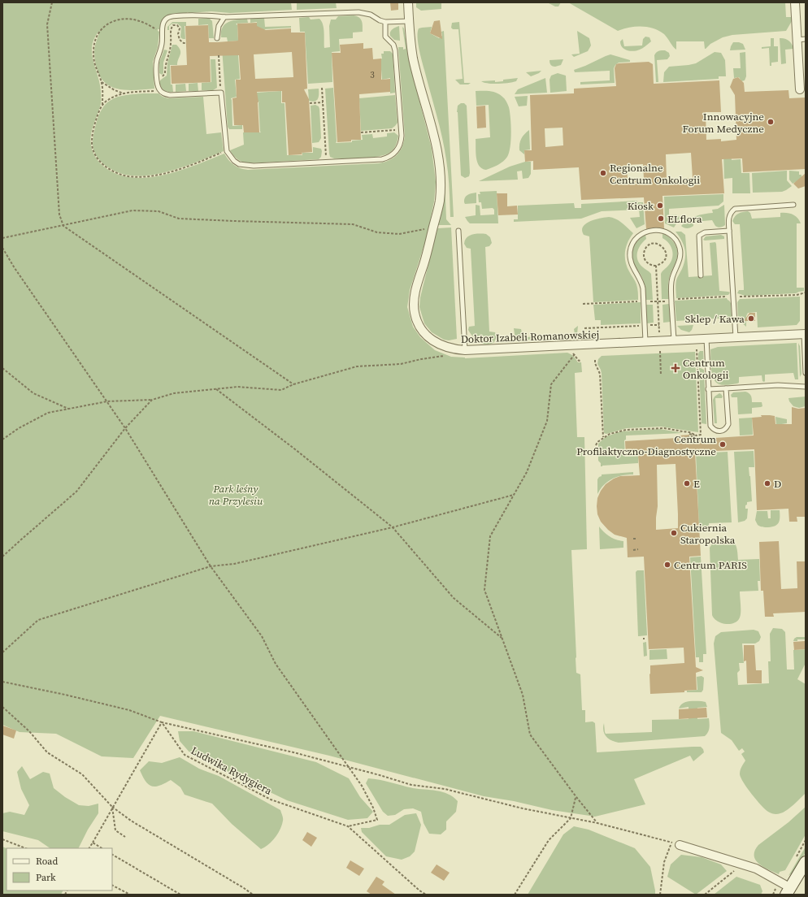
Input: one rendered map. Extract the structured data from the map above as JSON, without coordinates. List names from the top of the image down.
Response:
{
  "streets": {
    "street": ["Doktor Izabeli Romanowskiej"],
    "path": ["Ludwika Rydygiera"]
  },
  "parks": ["Park leśny na Przylesiu"],
  "places": {
    "other": [
      "Innowacyjne Forum Medyczne",
      "Regionalne Centrum Onkologii",
      "Kiosk",
      "ELflora",
      "Sklep / Kawa",
      "Centrum Profilaktyczno-Diagnostyczne",
      "E",
      "D",
      "Cukiernia Staropolska",
      "Centrum PARIS"
    ],
    "health": ["Centrum Onkologii"]
  },
  "house_numbers": ["3"],
  "legend": ["Road", "Park"]
}
